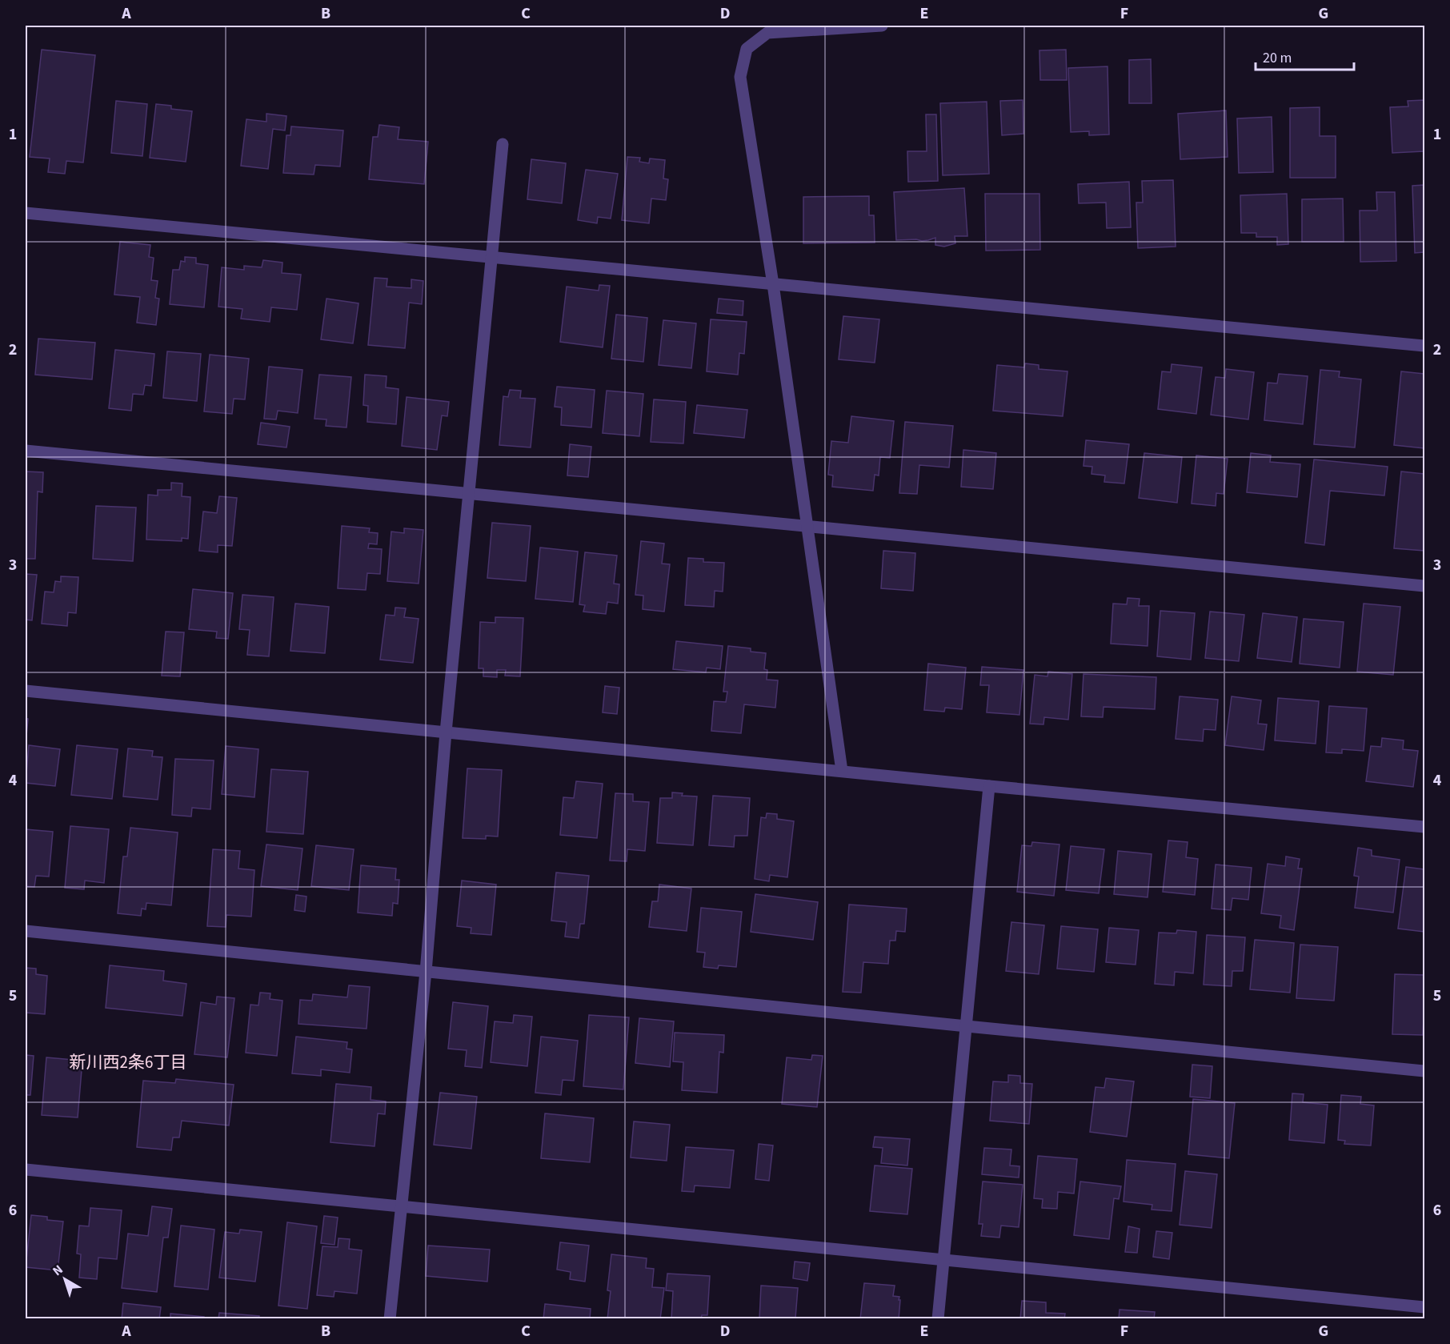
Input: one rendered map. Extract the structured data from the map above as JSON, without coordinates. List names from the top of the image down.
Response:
{
  "districts": ["新川西2条6丁目"],
  "scale_bar": "20 m",
  "north": "top left",
  "grid": {
    "columns": [
      "A",
      "B",
      "C",
      "D",
      "E",
      "F",
      "G"
    ],
    "rows": [
      "1",
      "2",
      "3",
      "4",
      "5",
      "6"
    ]
  }
}
